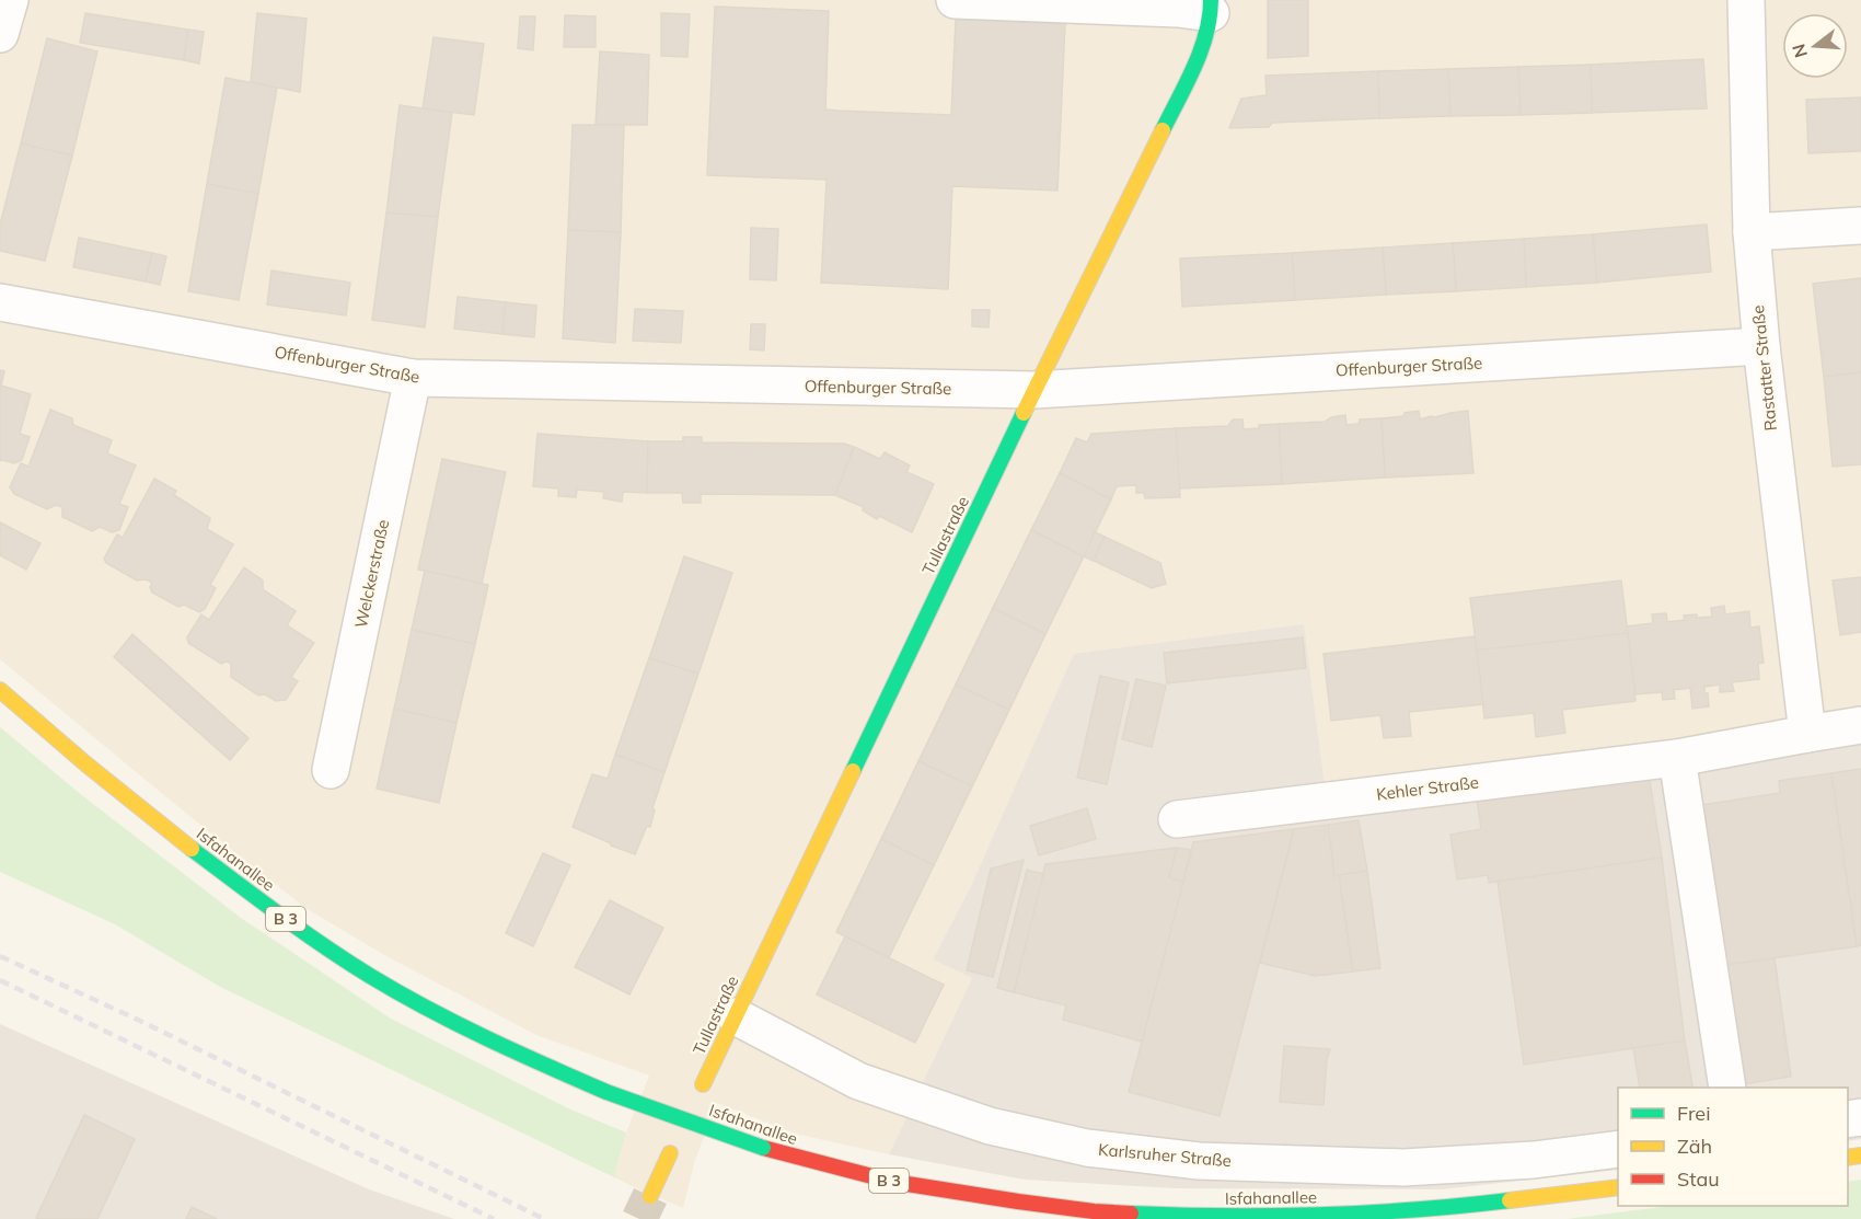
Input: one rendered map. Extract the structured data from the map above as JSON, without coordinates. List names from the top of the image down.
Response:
{
  "streets": {
    "main road": ["Tullastraße", "Isfahanallee", "B 3"],
    "street": [
      "Offenburger Straße",
      "Rastatter Straße",
      "Welckerstraße",
      "Kehler Straße",
      "Karlsruher Straße"
    ]
  },
  "crossings": [
    ["Offenburger Straße", "Rastatter Straße"],
    ["Offenburger Straße", "Tullastraße"],
    ["Offenburger Straße", "Welckerstraße"],
    ["Rastatter Straße", "Kehler Straße"],
    ["Tullastraße", "Karlsruher Straße"]
  ],
  "legend": ["Frei", "Zäh", "Stau"],
  "north": "left"
}
